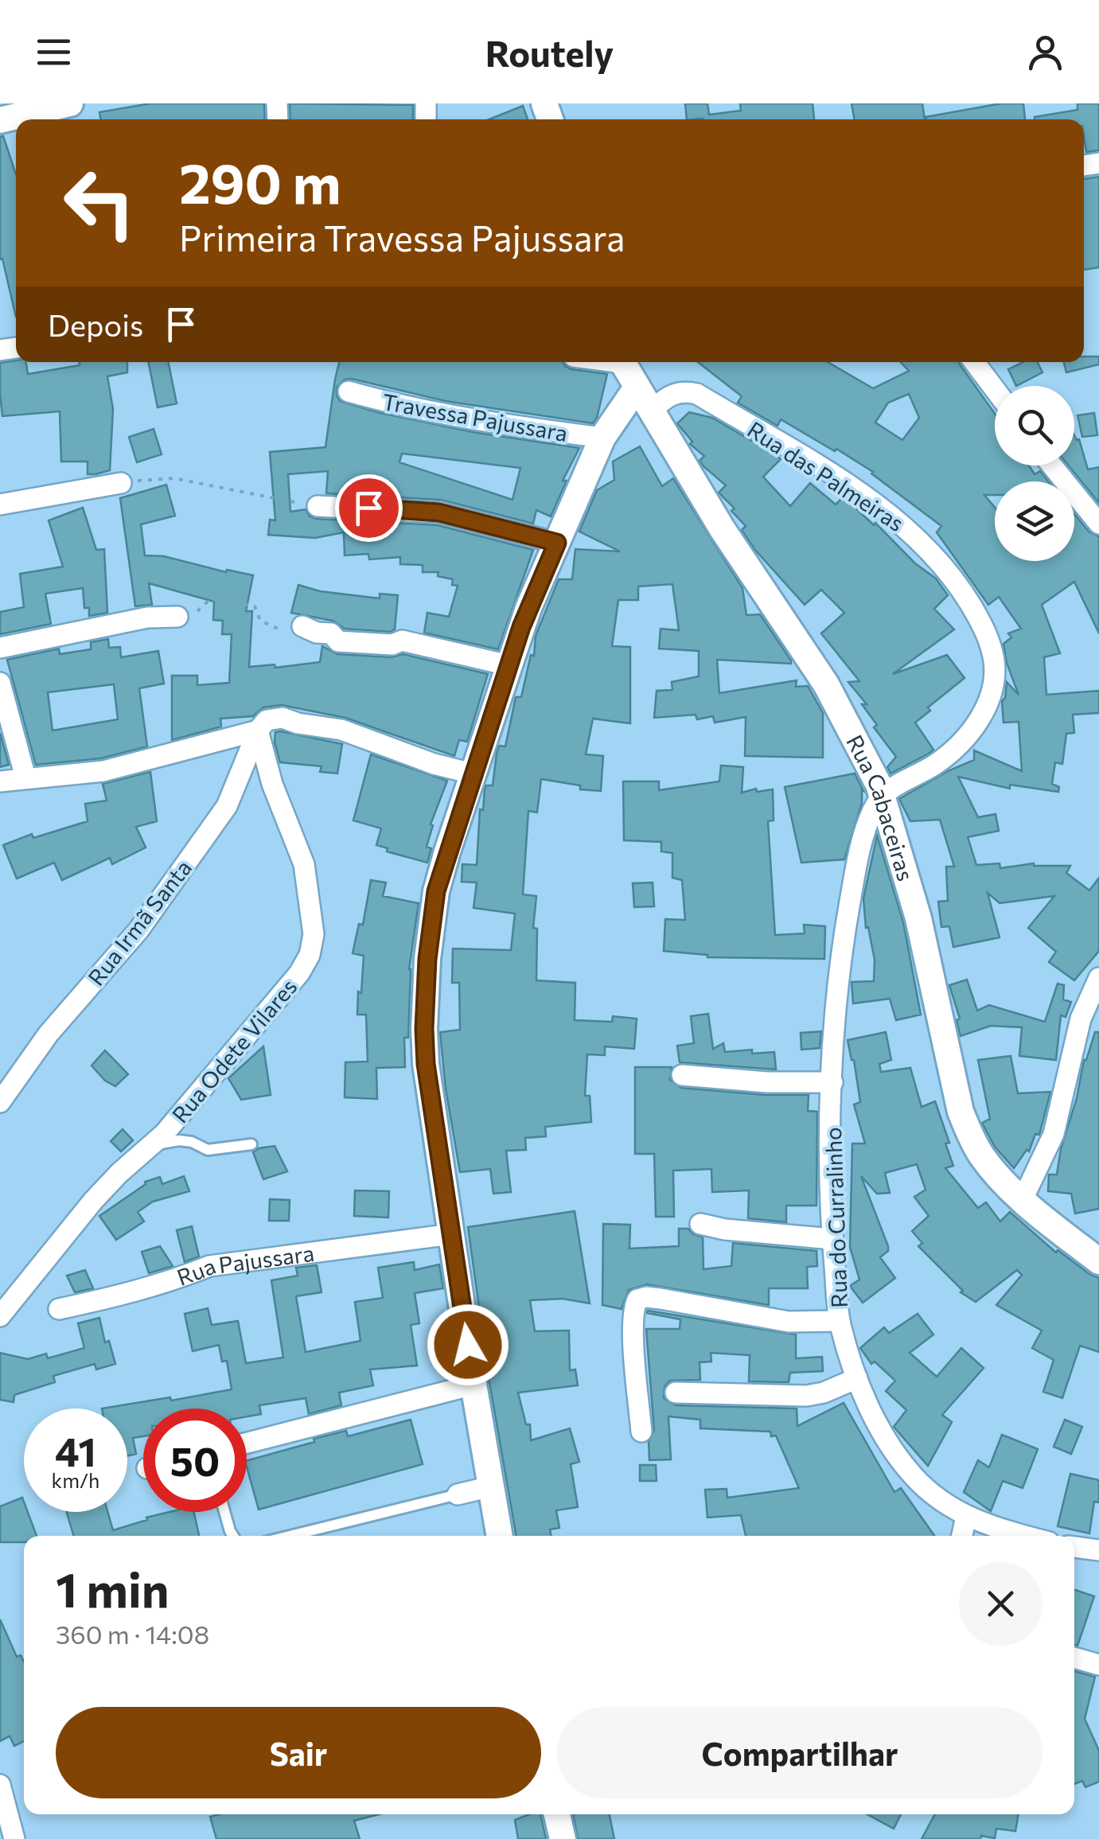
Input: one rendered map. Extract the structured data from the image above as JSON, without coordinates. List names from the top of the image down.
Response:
{
  "streets": {
    "main road": ["Rua Cabaceiras"],
    "street": [
      "Travessa Pajussara",
      "Rua das Palmeiras",
      "Rua Irmã Santa",
      "Rua Odete Vilares",
      "Rua do Curralinho",
      "Rua Pajussara"
    ]
  },
  "crossings": [
    ["Rua das Palmeiras", "Rua Cabaceiras"],
    ["Rua das Palmeiras", "Rua do Curralinho"],
    ["Rua Cabaceiras", "Rua do Curralinho"],
    ["Rua Irmã Santa", "Rua Odete Vilares"]
  ],
  "page": {
    "header": "Routely",
    "turn": ["290 m", "Primeira Travessa Pajussara"],
    "then": "Depois",
    "speed": "41 km/h",
    "limit": "50",
    "heading": ["1 min", "360 m · 14:08"],
    "buttons": ["Sair", "Compartilhar"]
  }
}
